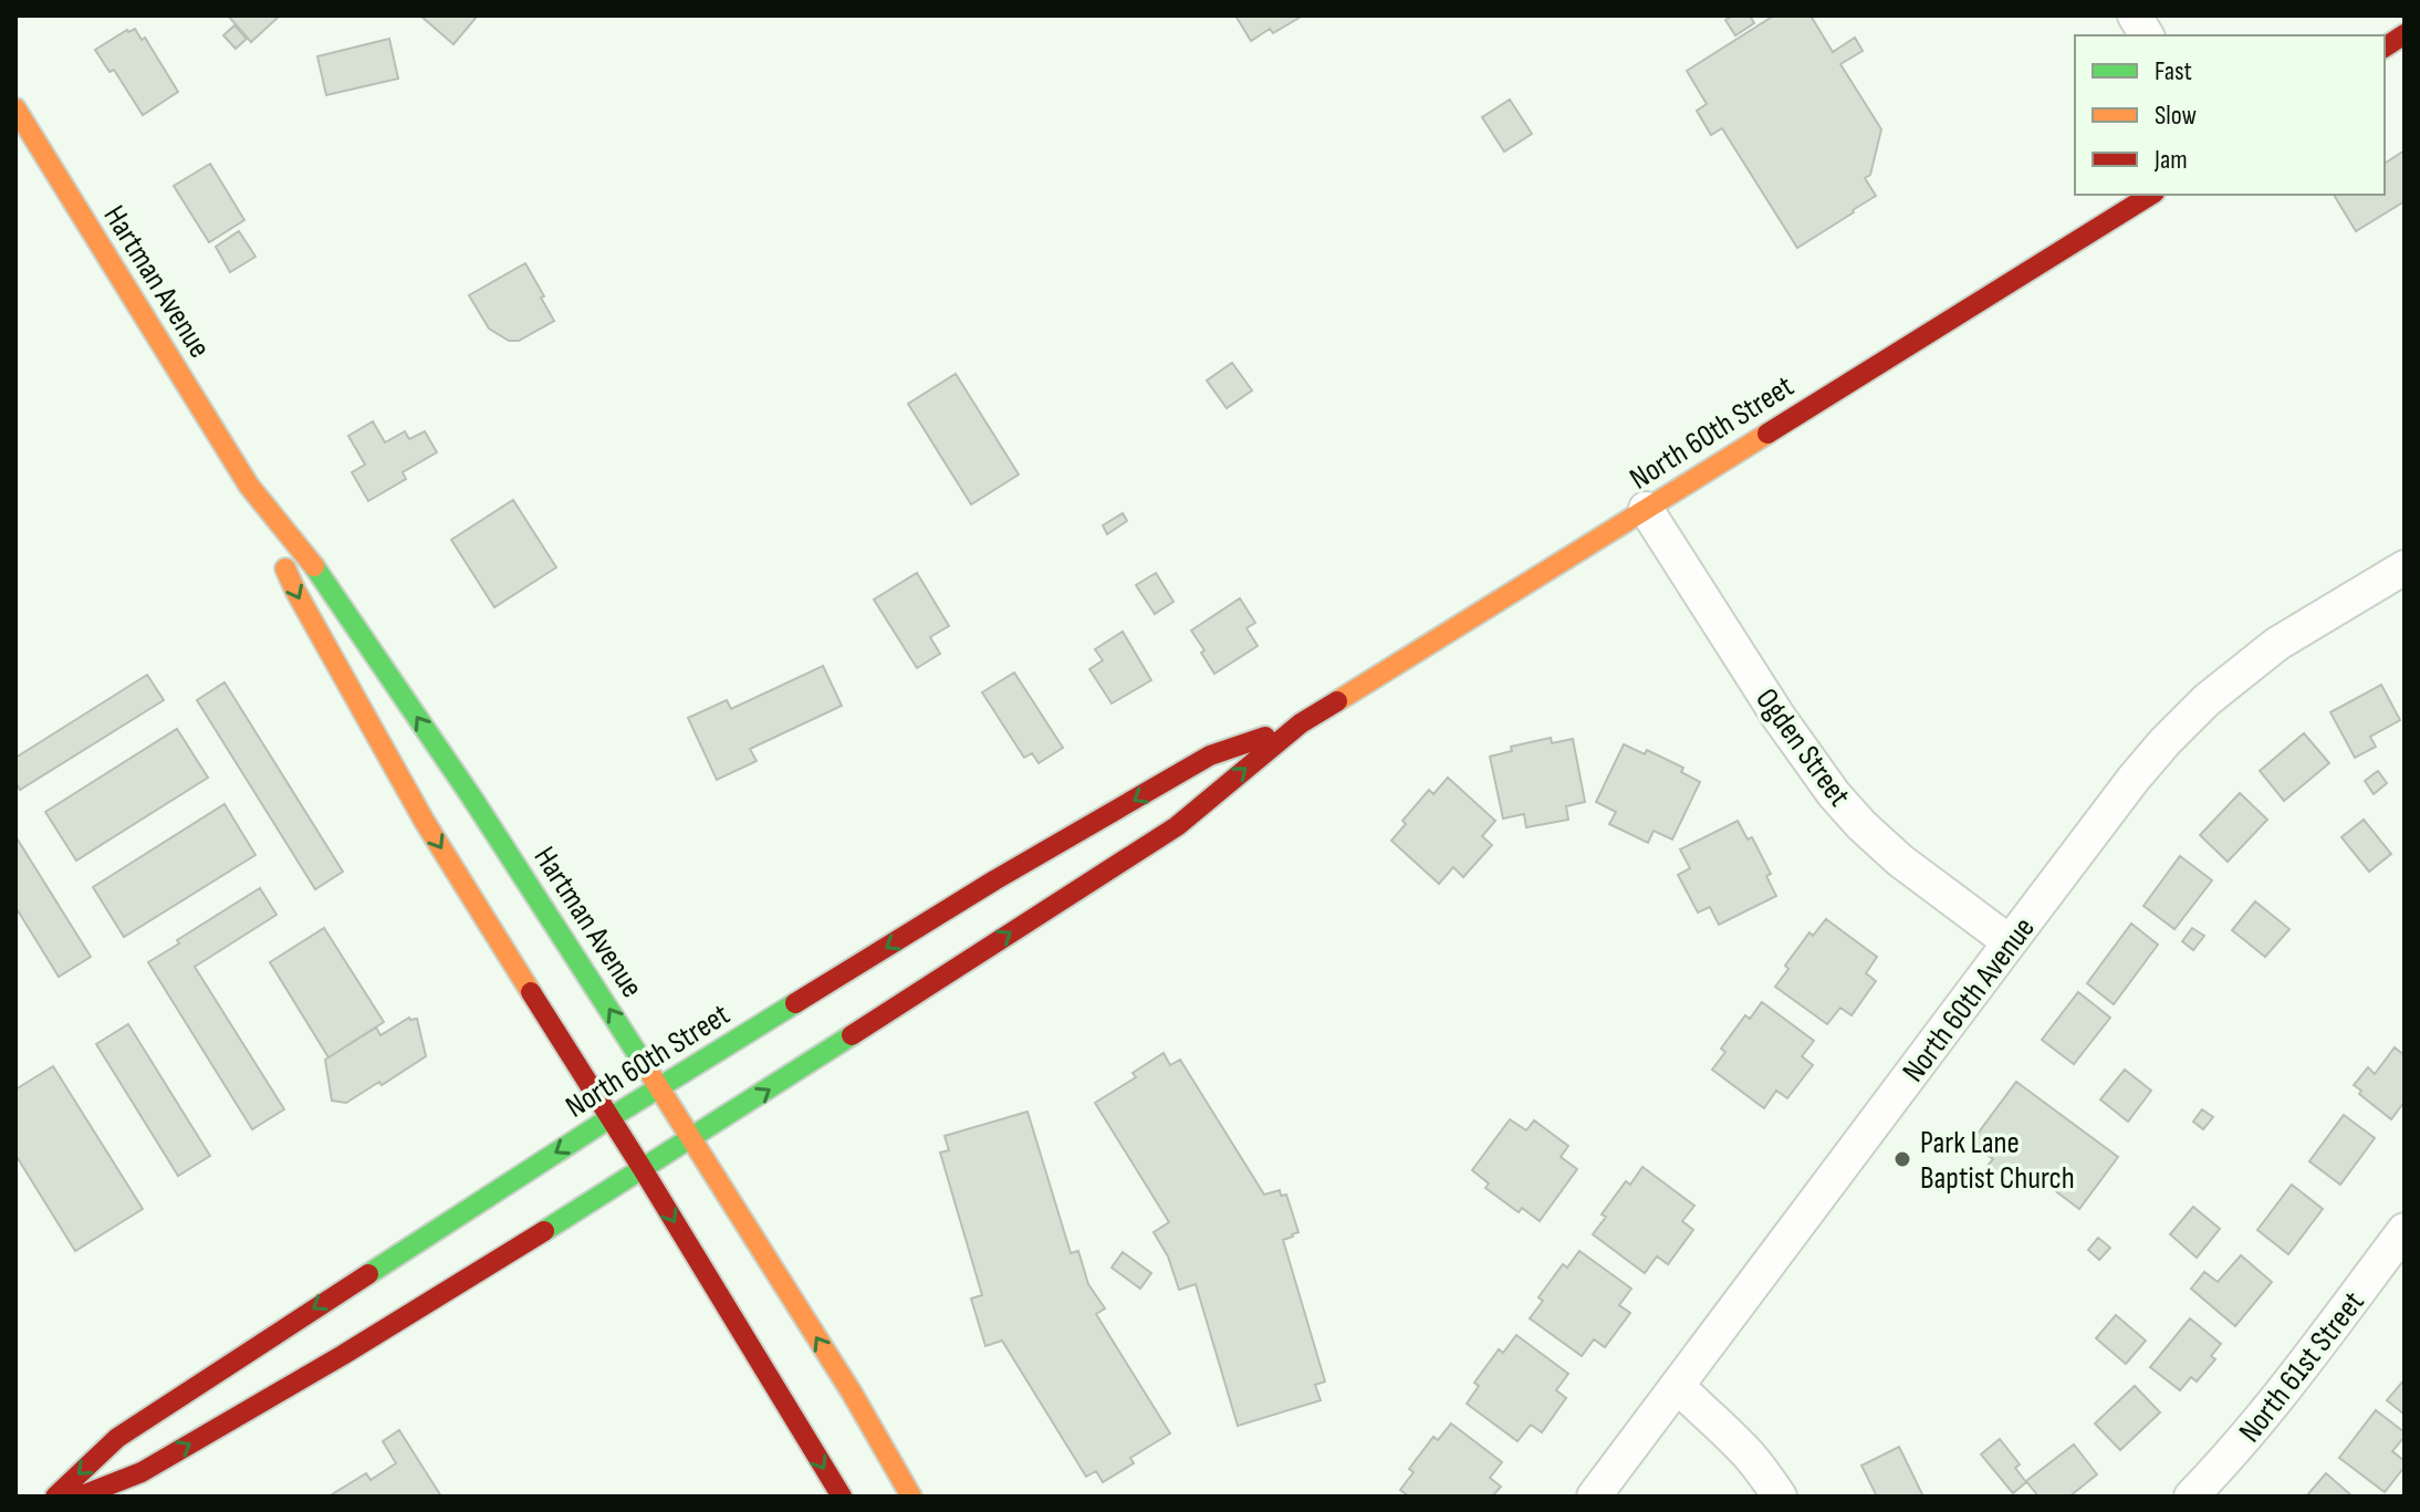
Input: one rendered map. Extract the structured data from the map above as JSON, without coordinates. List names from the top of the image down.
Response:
{
  "streets": {
    "main road": ["Hartman Avenue", "North 60th Street"],
    "street": ["Ogden Street", "North 60th Avenue", "North 61st Street"]
  },
  "crossings": [
    ["Hartman Avenue", "North 60th Street"],
    ["North 60th Street", "Ogden Street"],
    ["Ogden Street", "North 60th Avenue"]
  ],
  "places": ["Park Lane Baptist Church"],
  "legend": ["Fast", "Slow", "Jam"]
}
